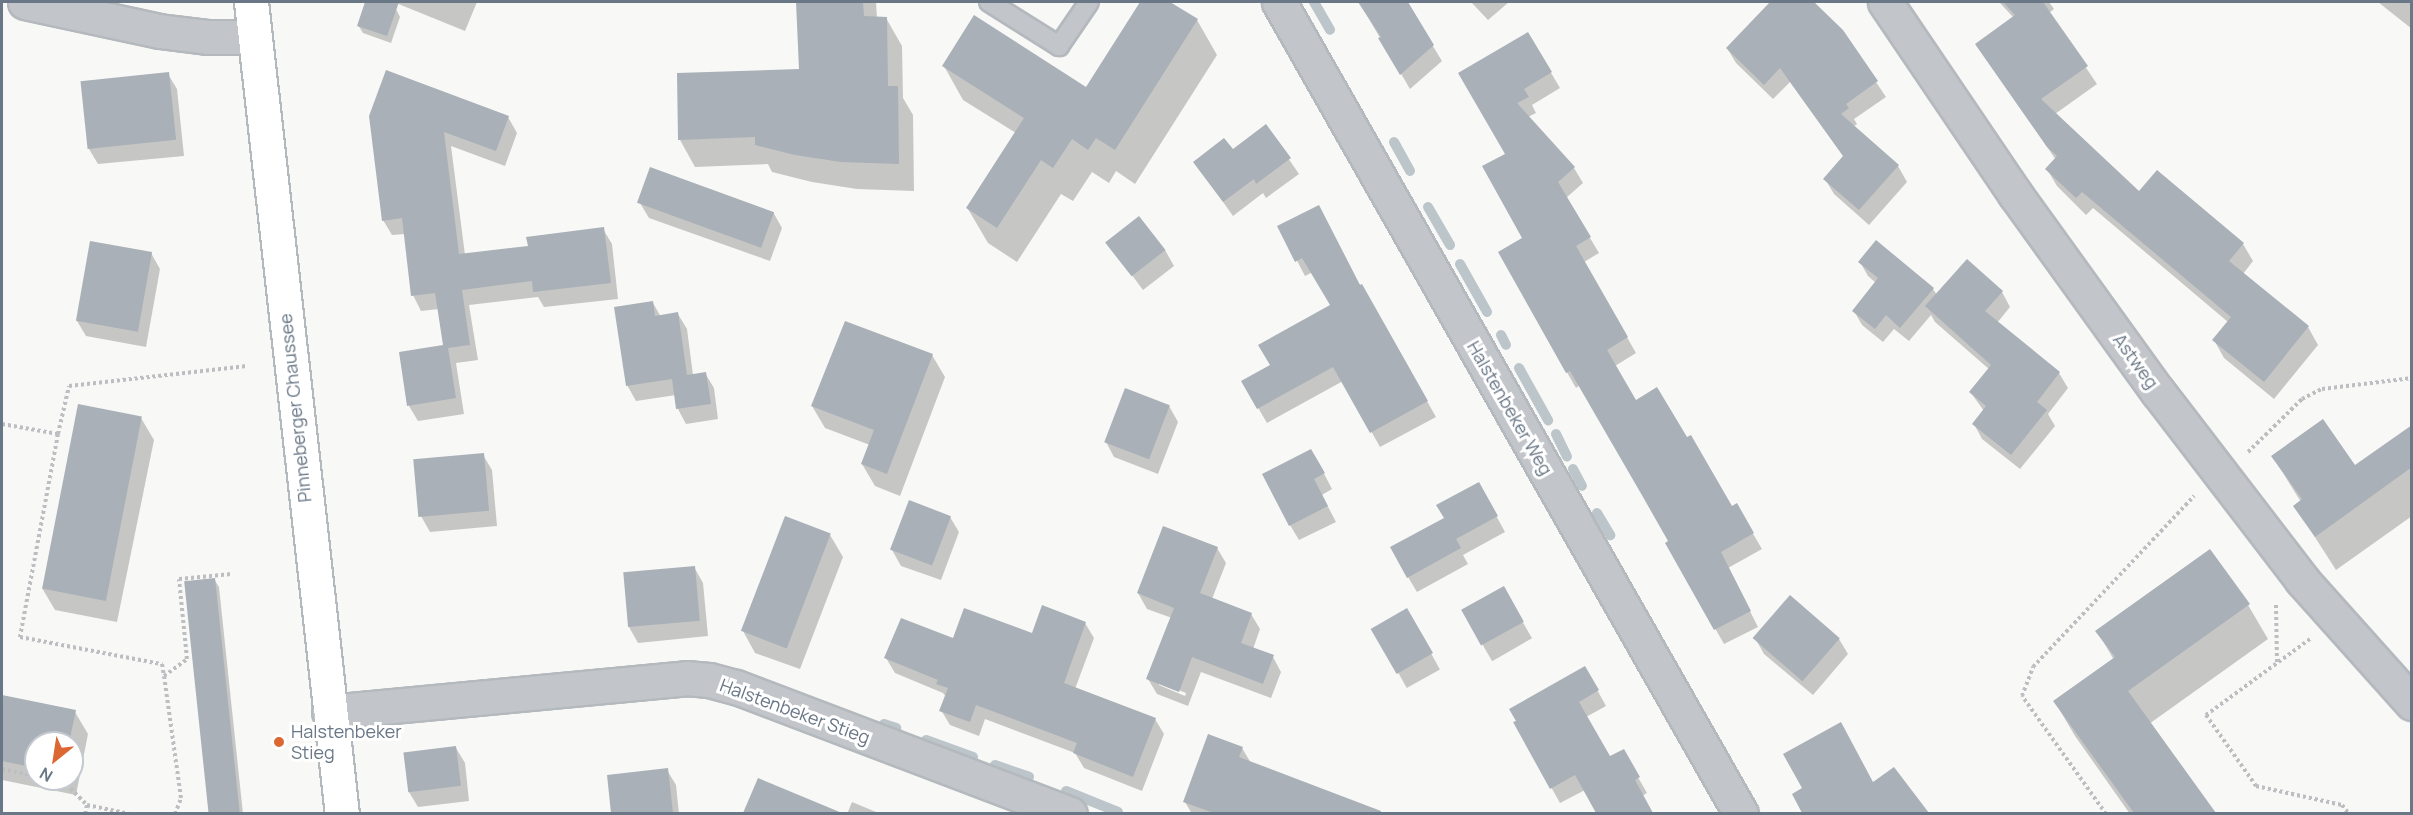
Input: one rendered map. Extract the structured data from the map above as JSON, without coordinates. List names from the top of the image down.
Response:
{
  "streets": {
    "main road": ["Pinneberger Chaussee"],
    "street": ["Astweg", "Halstenbeker Weg", "Halstenbeker Stieg"]
  },
  "crossings": [
    ["Pinneberger Chaussee", "Halstenbeker Stieg"]
  ],
  "places": ["Halstenbeker Stieg"],
  "north": "bottom left"
}
